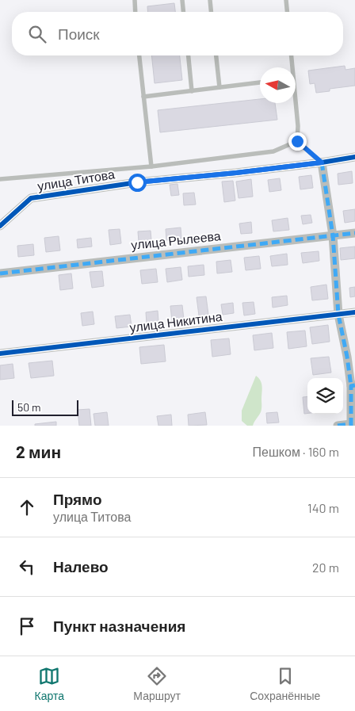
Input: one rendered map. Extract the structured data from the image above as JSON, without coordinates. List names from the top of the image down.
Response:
{
  "streets": {
    "street": ["улица Титова", "улица Рылеева", "улица Никитина"]
  },
  "scale_bar": "50 m",
  "north": "left",
  "page": {
    "search": "Поиск",
    "scale": "50 m",
    "heading": ["2 мин", "Пешком · 160 m"],
    "list": [
      ["Прямо", "улица Титова", "140 m"],
      ["Налево", "20 m"],
      "Пункт назначения"
    ],
    "nav": ["Карта", "Маршрут", "Сохранённые"]
  }
}
